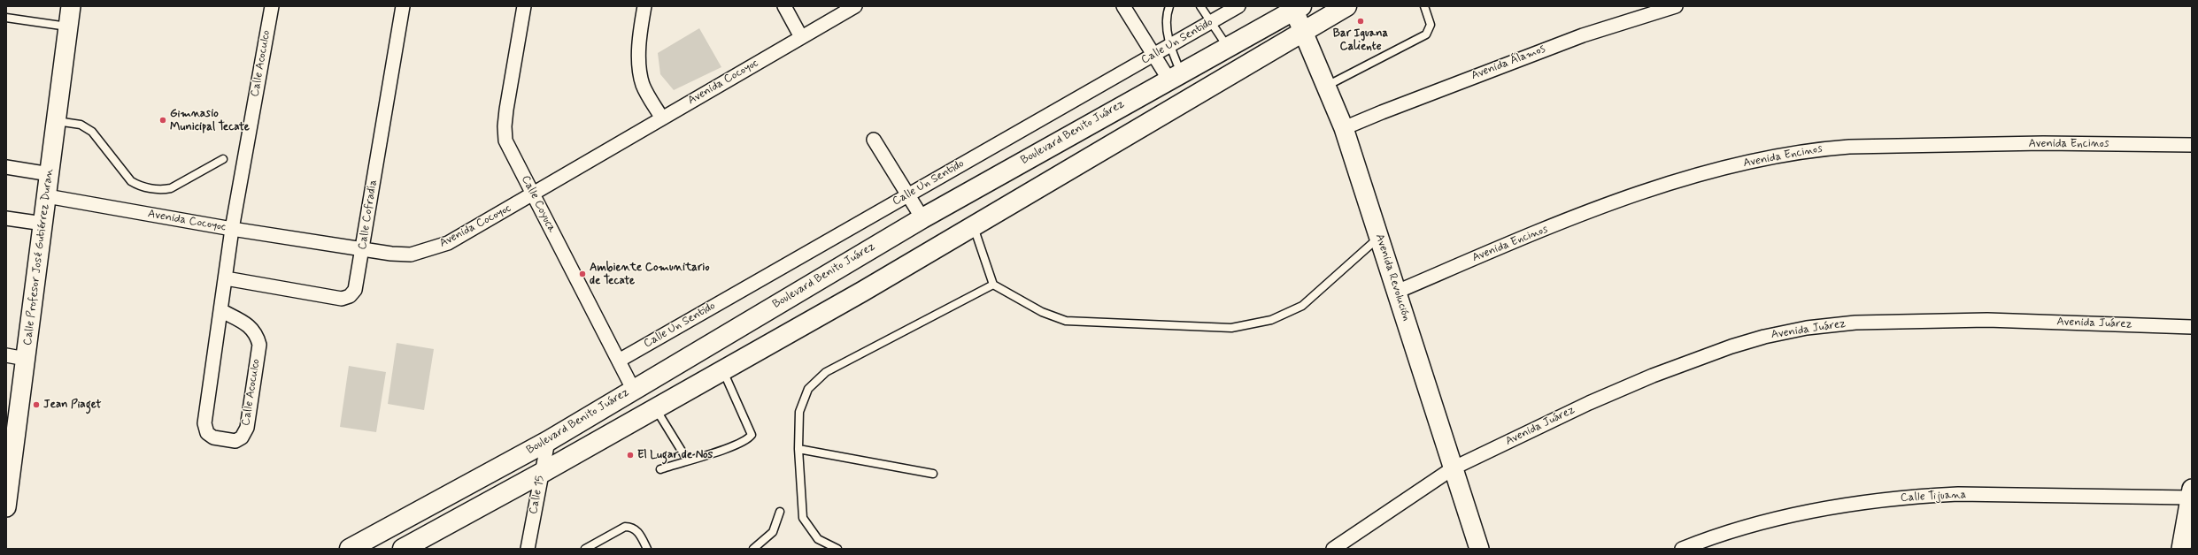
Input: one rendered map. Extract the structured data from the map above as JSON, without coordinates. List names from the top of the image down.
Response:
{
  "streets": {
    "main road": ["Boulevard Benito Juárez"],
    "street": [
      "Calle Un Sentido",
      "Avenida Álamos",
      "Calle Acoculco",
      "Avenida Cocoyoc",
      "Avenida Encinos",
      "Calle Coyuca",
      "Calle Cofradía",
      "Calle Profesor José Gutiérrez Duran",
      "Avenida Revolución",
      "Avenida Juárez",
      "Calle 15",
      "Calle Tijuana"
    ]
  },
  "crossings": [
    ["Calle Un Sentido", "Calle Coyuca"],
    ["Avenida Álamos", "Avenida Revolución"],
    ["Calle Acoculco", "Avenida Cocoyoc"],
    ["Calle Acoculco", "Calle Cofradía"],
    ["Avenida Cocoyoc", "Calle Coyuca"],
    ["Avenida Cocoyoc", "Calle Cofradía"],
    ["Avenida Cocoyoc", "Calle Profesor José Gutiérrez Duran"],
    ["Boulevard Benito Juárez", "Calle Coyuca"],
    ["Boulevard Benito Juárez", "Avenida Revolución"],
    ["Boulevard Benito Juárez", "Calle 15"],
    ["Avenida Encinos", "Avenida Revolución"],
    ["Avenida Revolución", "Avenida Juárez"]
  ],
  "places": [
    "Bar Iguana Caliente",
    "Gimnasio Municipal Tecate",
    "Ambiente Comunitario de Tecate",
    "Jean Piaget",
    "El Lugar de Nos"
  ]
}
